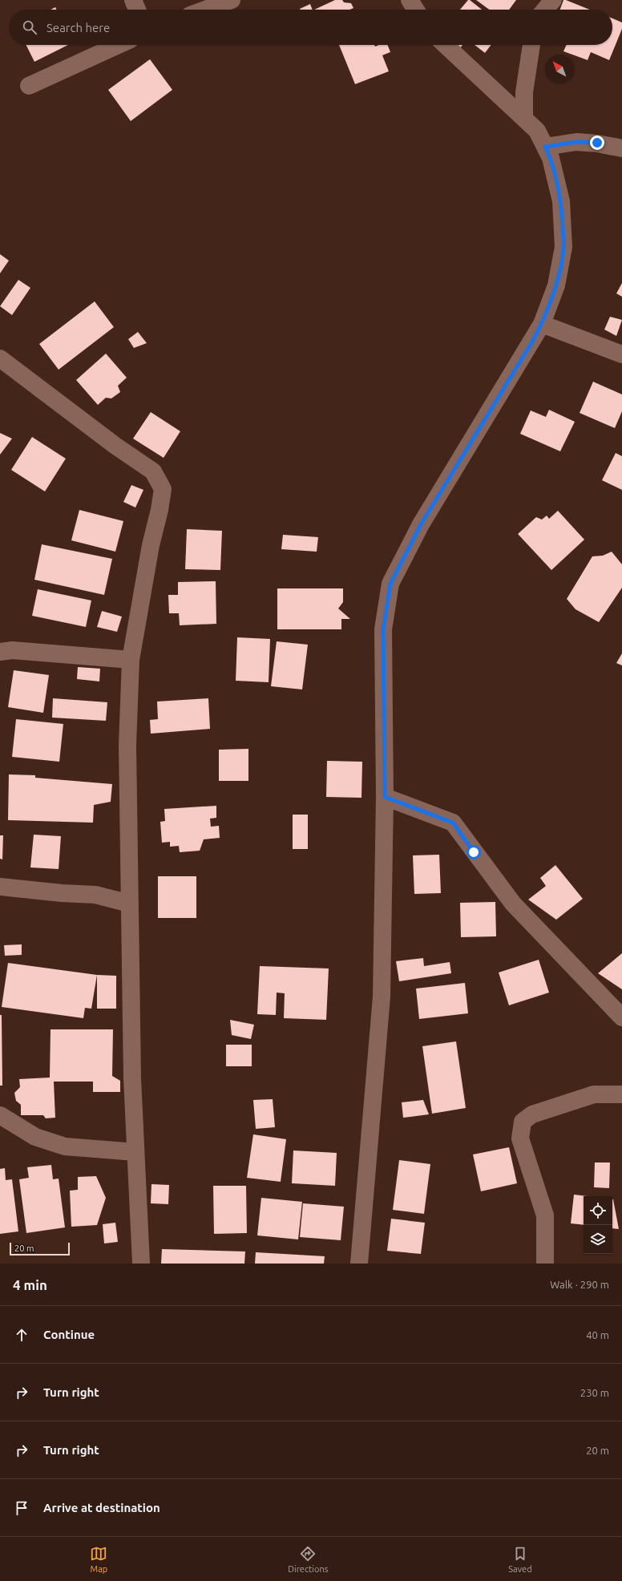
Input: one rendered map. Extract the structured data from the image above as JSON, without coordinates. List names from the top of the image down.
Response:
{
  "scale_bar": "20 m",
  "north": "top left",
  "page": {
    "search": "Search here",
    "scale": "20 m",
    "heading": ["4 min", "Walk · 290 m"],
    "list": [
      ["Continue", "40 m"],
      ["Turn right", "230 m"],
      ["Turn right", "20 m"],
      "Arrive at destination"
    ],
    "nav": ["Map", "Directions", "Saved"]
  }
}
